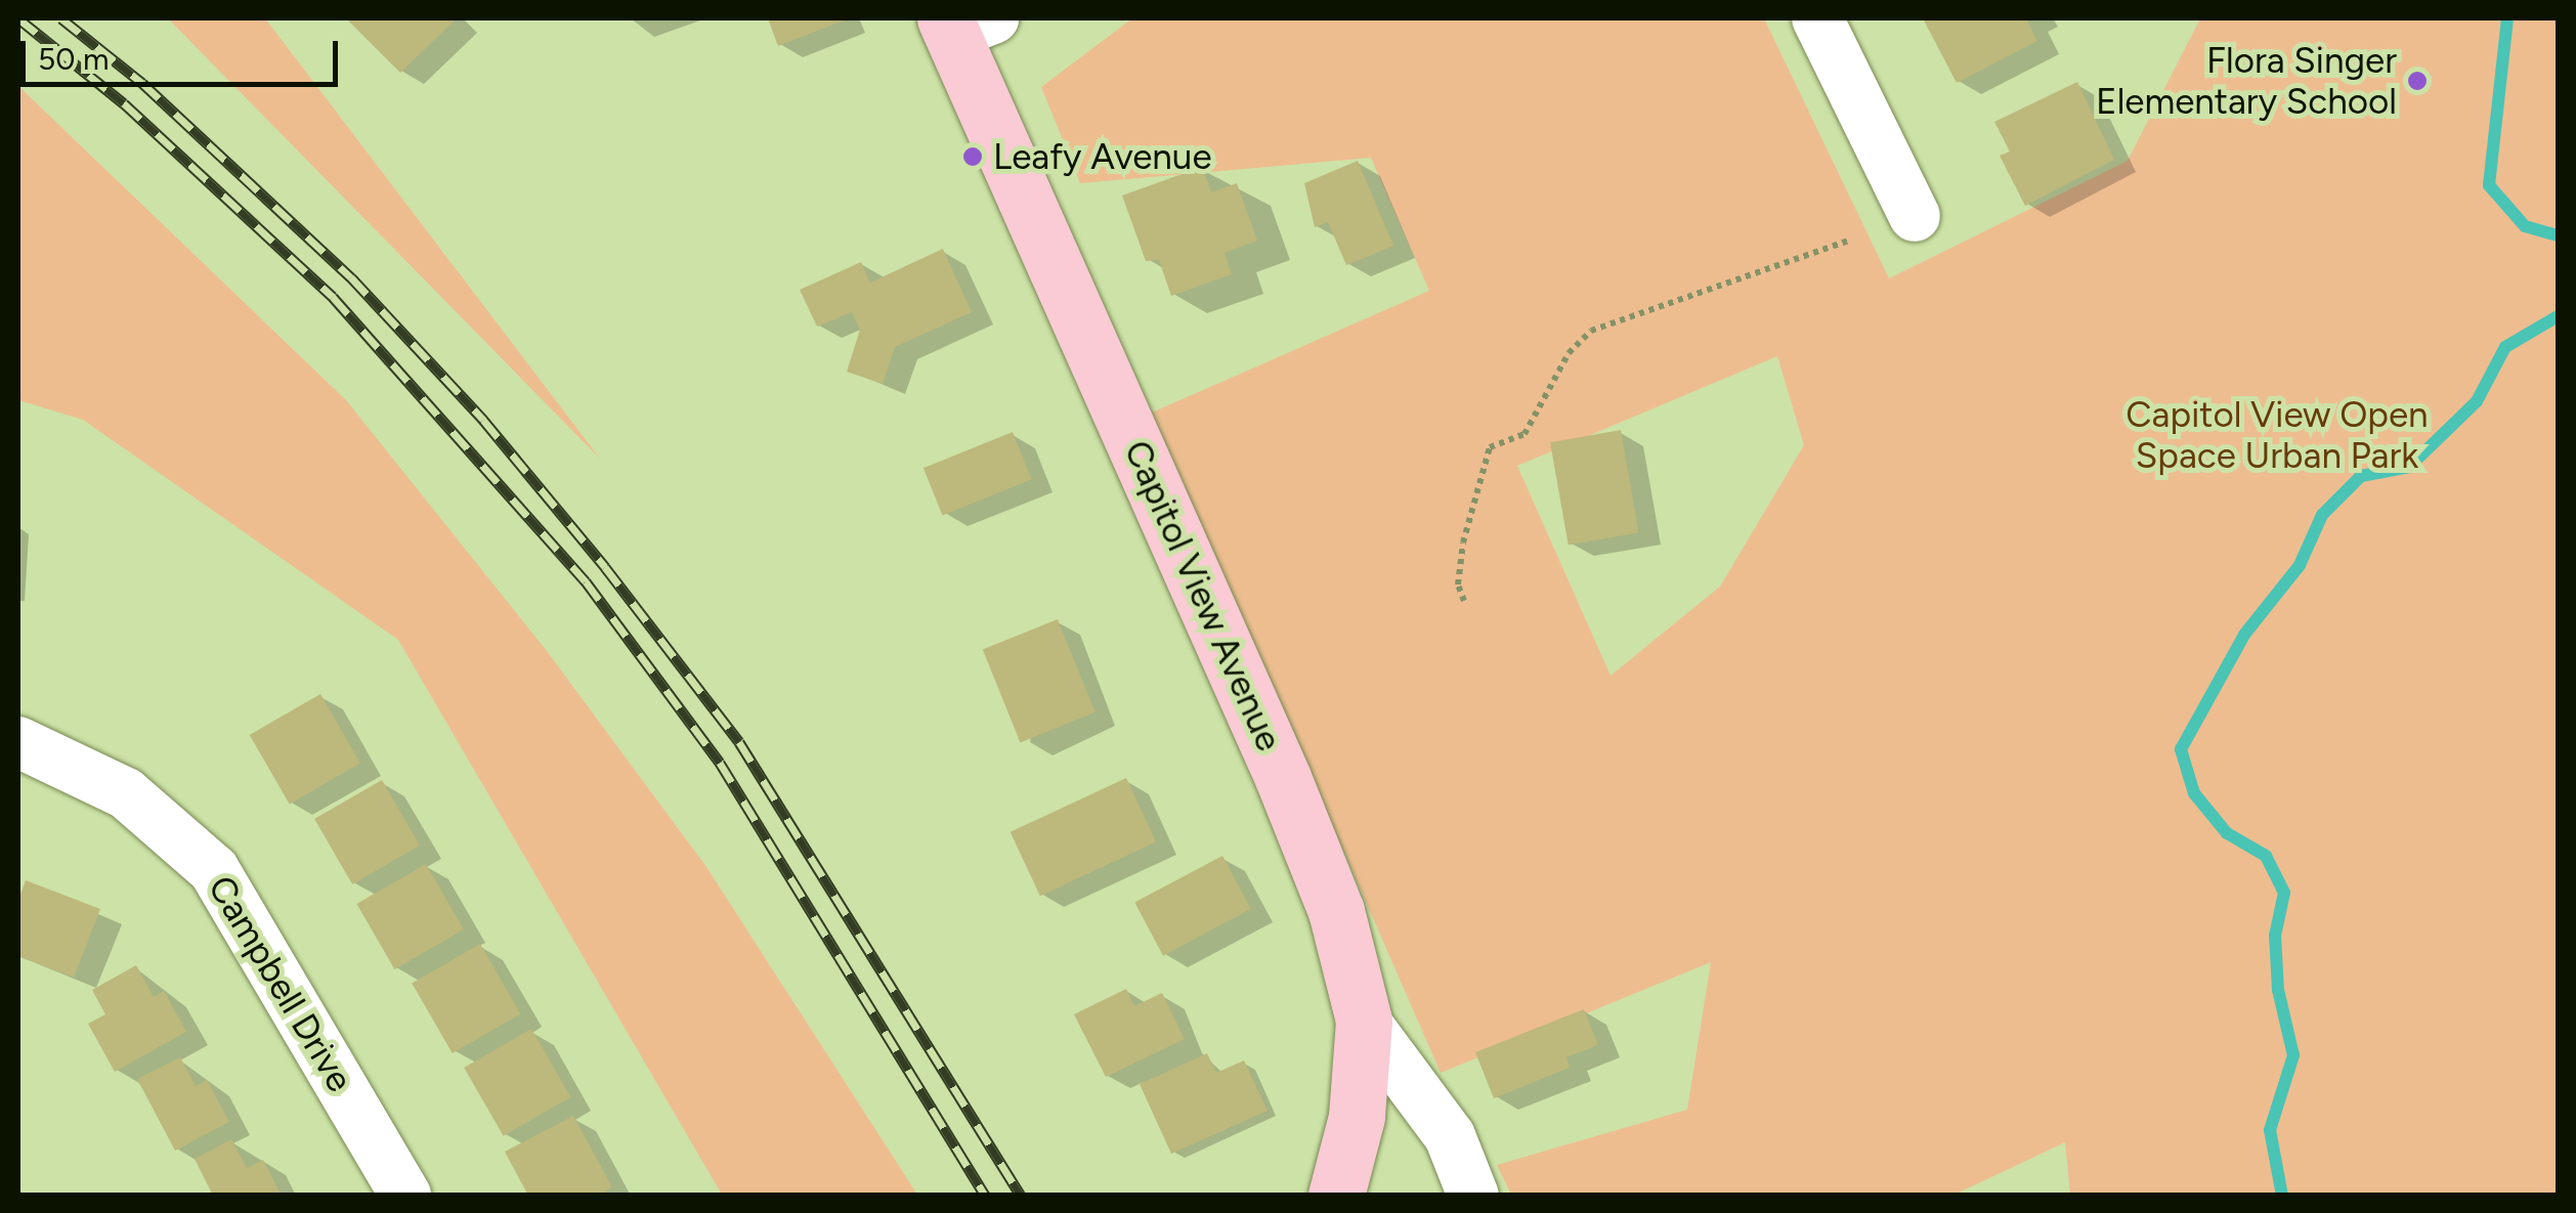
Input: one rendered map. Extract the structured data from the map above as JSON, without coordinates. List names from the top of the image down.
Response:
{
  "streets": {
    "main road": ["Capitol View Avenue"],
    "street": ["Campbell Drive"]
  },
  "parks": ["Capitol View Open Space Urban Park"],
  "places": ["Flora Singer Elementary School", "Leafy Avenue"],
  "scale_bar": "50 m"
}
